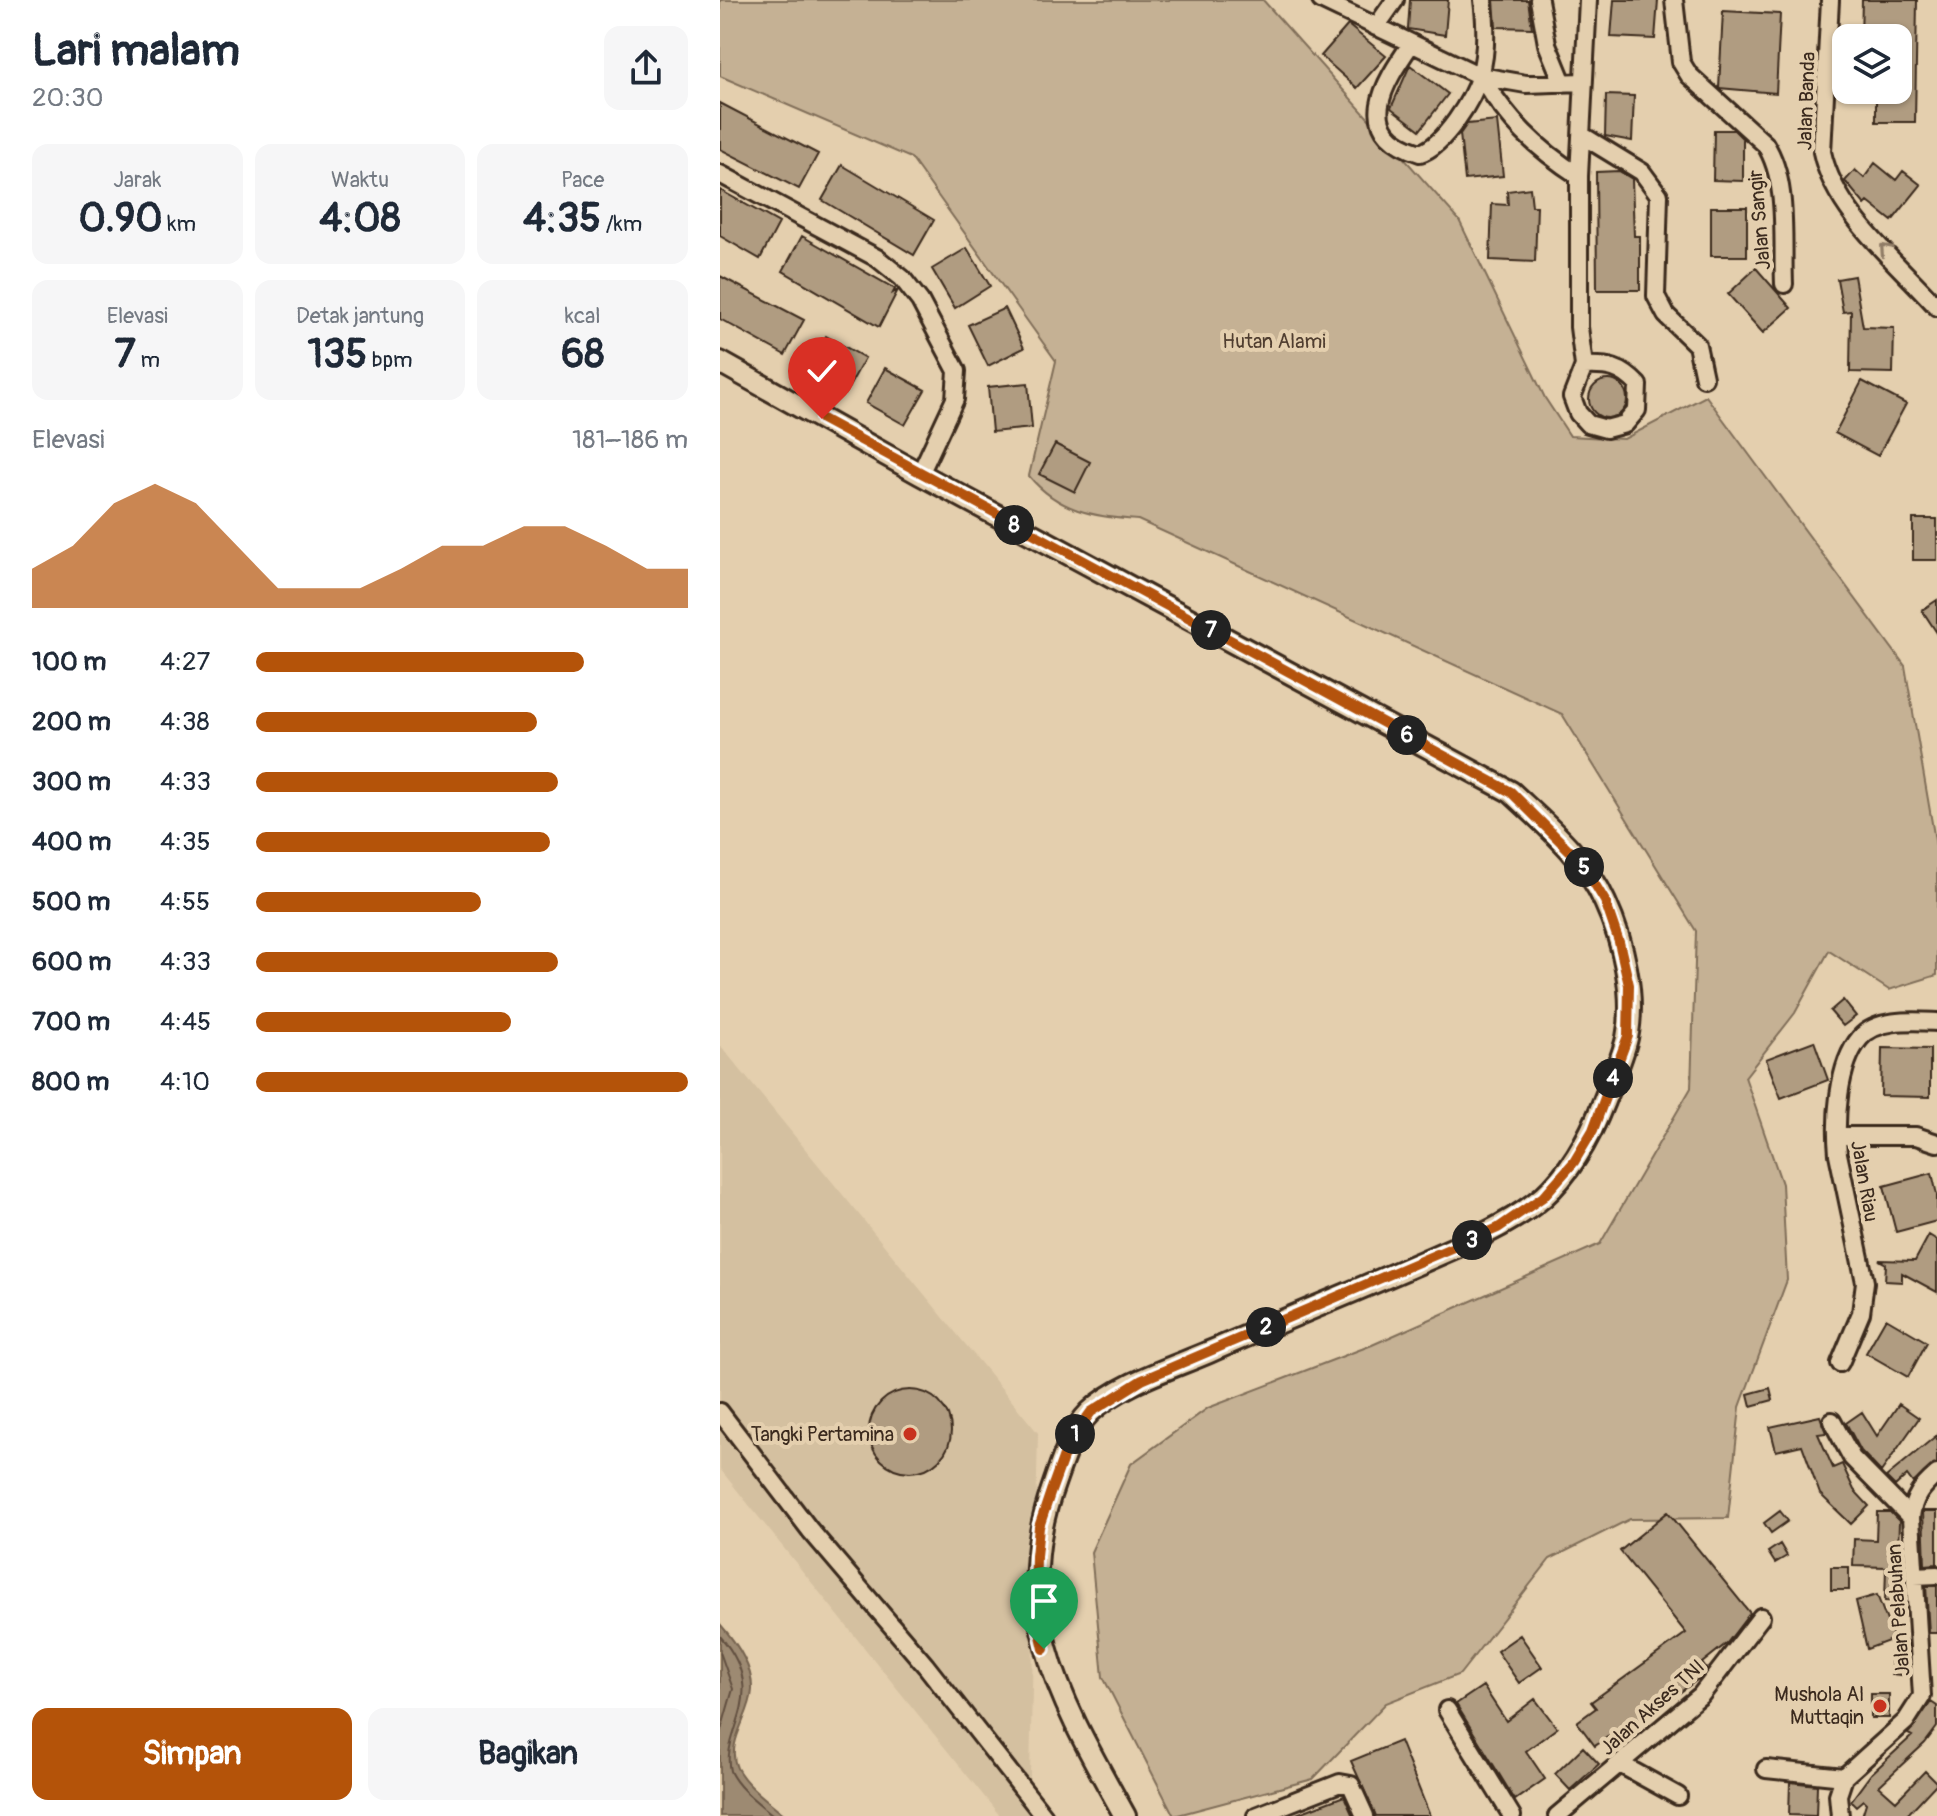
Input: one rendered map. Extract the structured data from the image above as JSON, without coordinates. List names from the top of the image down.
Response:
{
  "streets": {
    "street": [
      "Jalan Banda",
      "Jalan Sangir",
      "Jalan Riau",
      "Jalan Pelabuhan",
      "Jalan Akses TNI"
    ]
  },
  "one_way": ["Jalan Banda"],
  "parks": ["Hutan Alami"],
  "places": ["Tangki Pertamina", "Mushola Al Muttaqin"],
  "page": {
    "heading": ["Lari malam", "20:30"],
    "stats": [
      ["Jarak", "0.90 km"],
      ["Waktu", "4:08"],
      ["Pace", "4:35 /km"],
      ["Elevasi", "7 m"],
      ["Detak jantung", "135 bpm"],
      ["kcal", "68"]
    ],
    "chart": ["Elevasi", "181–186 m"],
    "pins": [
      "8",
      "7",
      "6",
      "5",
      "4",
      "3",
      "2",
      "1"
    ],
    "list": [
      {
        "name": "100 m",
        "note": "4:27"
      },
      {
        "name": "200 m",
        "note": "4:38"
      },
      {
        "name": "300 m",
        "note": "4:33"
      },
      {
        "name": "400 m",
        "note": "4:35"
      },
      {
        "name": "500 m",
        "note": "4:55"
      },
      {
        "name": "600 m",
        "note": "4:33"
      },
      {
        "name": "700 m",
        "note": "4:45"
      },
      {
        "name": "800 m",
        "note": "4:10"
      }
    ],
    "buttons": ["Simpan", "Bagikan"]
  }
}
